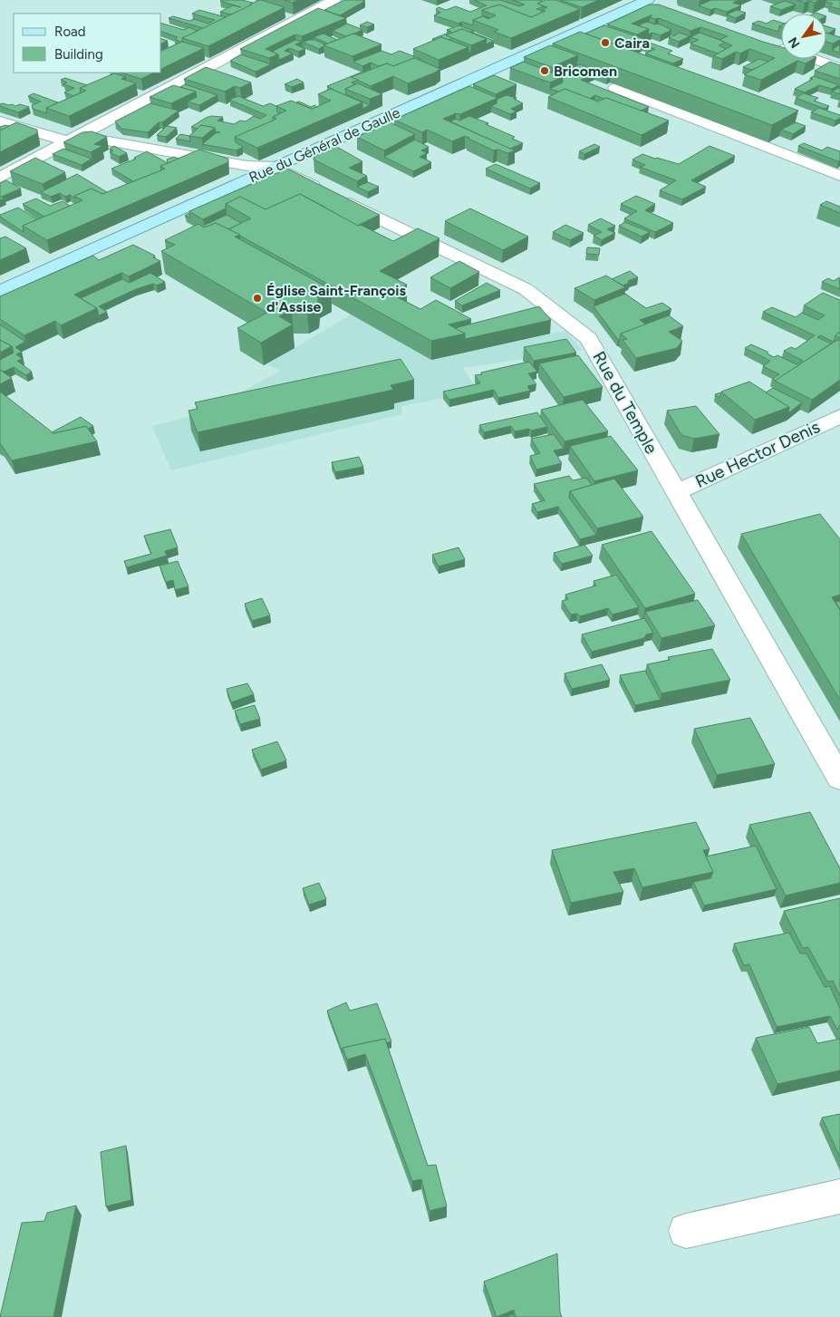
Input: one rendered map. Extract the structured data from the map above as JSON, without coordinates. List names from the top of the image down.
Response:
{
  "streets": {
    "main road": ["Rue du Général de Gaulle"],
    "street": ["Rue du Temple", "Rue Hector Denis"]
  },
  "crossings": [
    ["Rue du Général de Gaulle", "Rue du Temple"],
    ["Rue du Temple", "Rue Hector Denis"]
  ],
  "places": ["Caira", "Bricomen", "Église Saint-François d'Assise"],
  "legend": ["Road", "Building"],
  "north": "bottom left"
}
